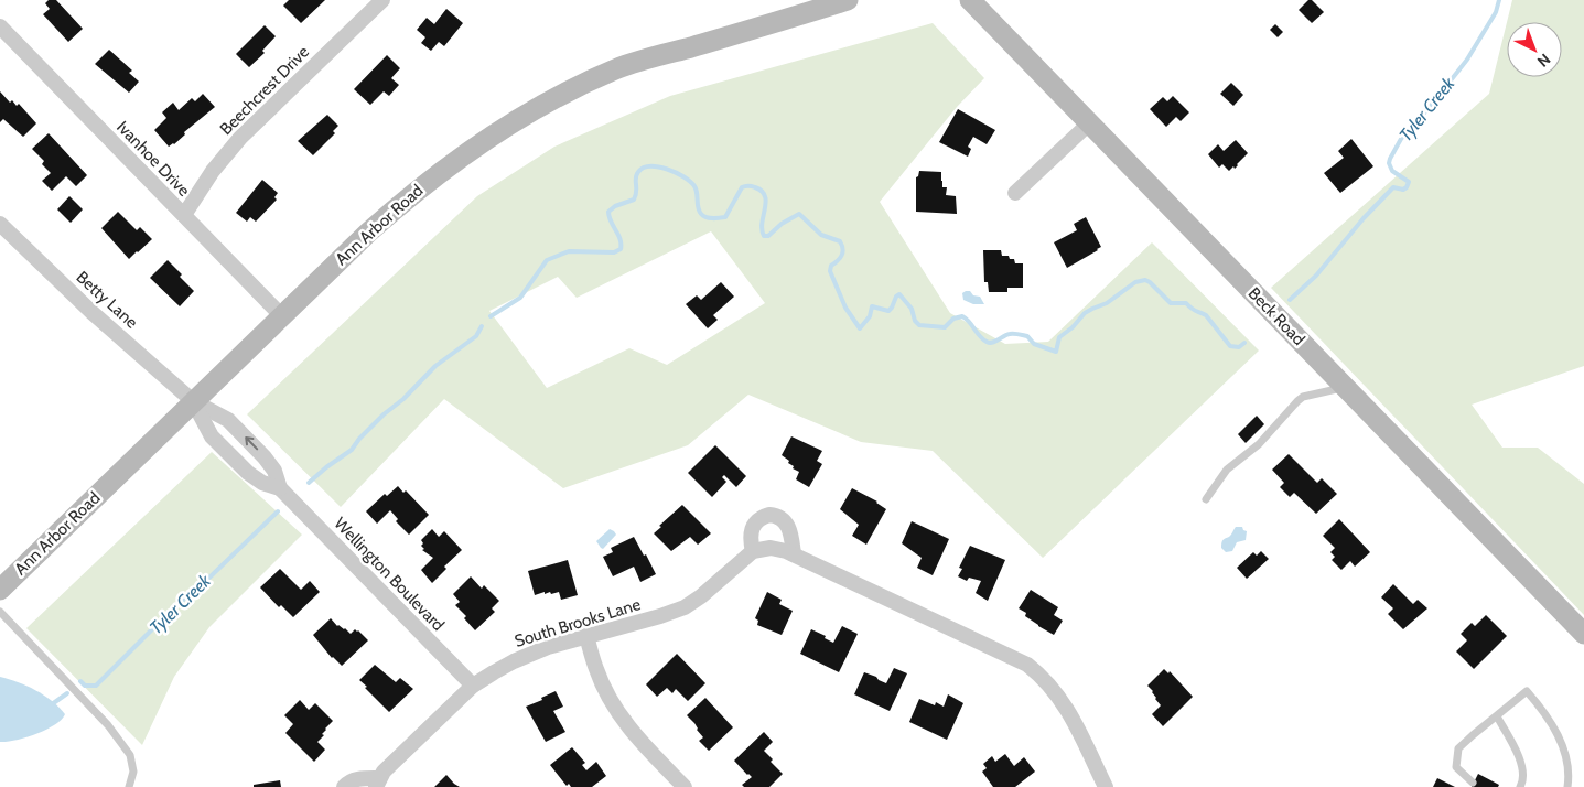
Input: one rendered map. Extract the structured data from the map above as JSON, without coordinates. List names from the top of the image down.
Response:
{
  "streets": {
    "main road": ["Ann Arbor Road", "Beck Road"],
    "street": [
      "Beechcrest Drive",
      "Ivanhoe Drive",
      "Betty Lane",
      "Wellington Boulevard",
      "South Brooks Lane"
    ]
  },
  "crossings": [
    ["Beechcrest Drive", "Ivanhoe Drive"],
    ["Ivanhoe Drive", "Ann Arbor Road"],
    ["Ann Arbor Road", "Betty Lane"],
    ["Ann Arbor Road", "Wellington Boulevard"],
    ["Betty Lane", "Wellington Boulevard"],
    ["Wellington Boulevard", "South Brooks Lane"]
  ],
  "water": ["Tyler Creek"],
  "north": "bottom right"
}
